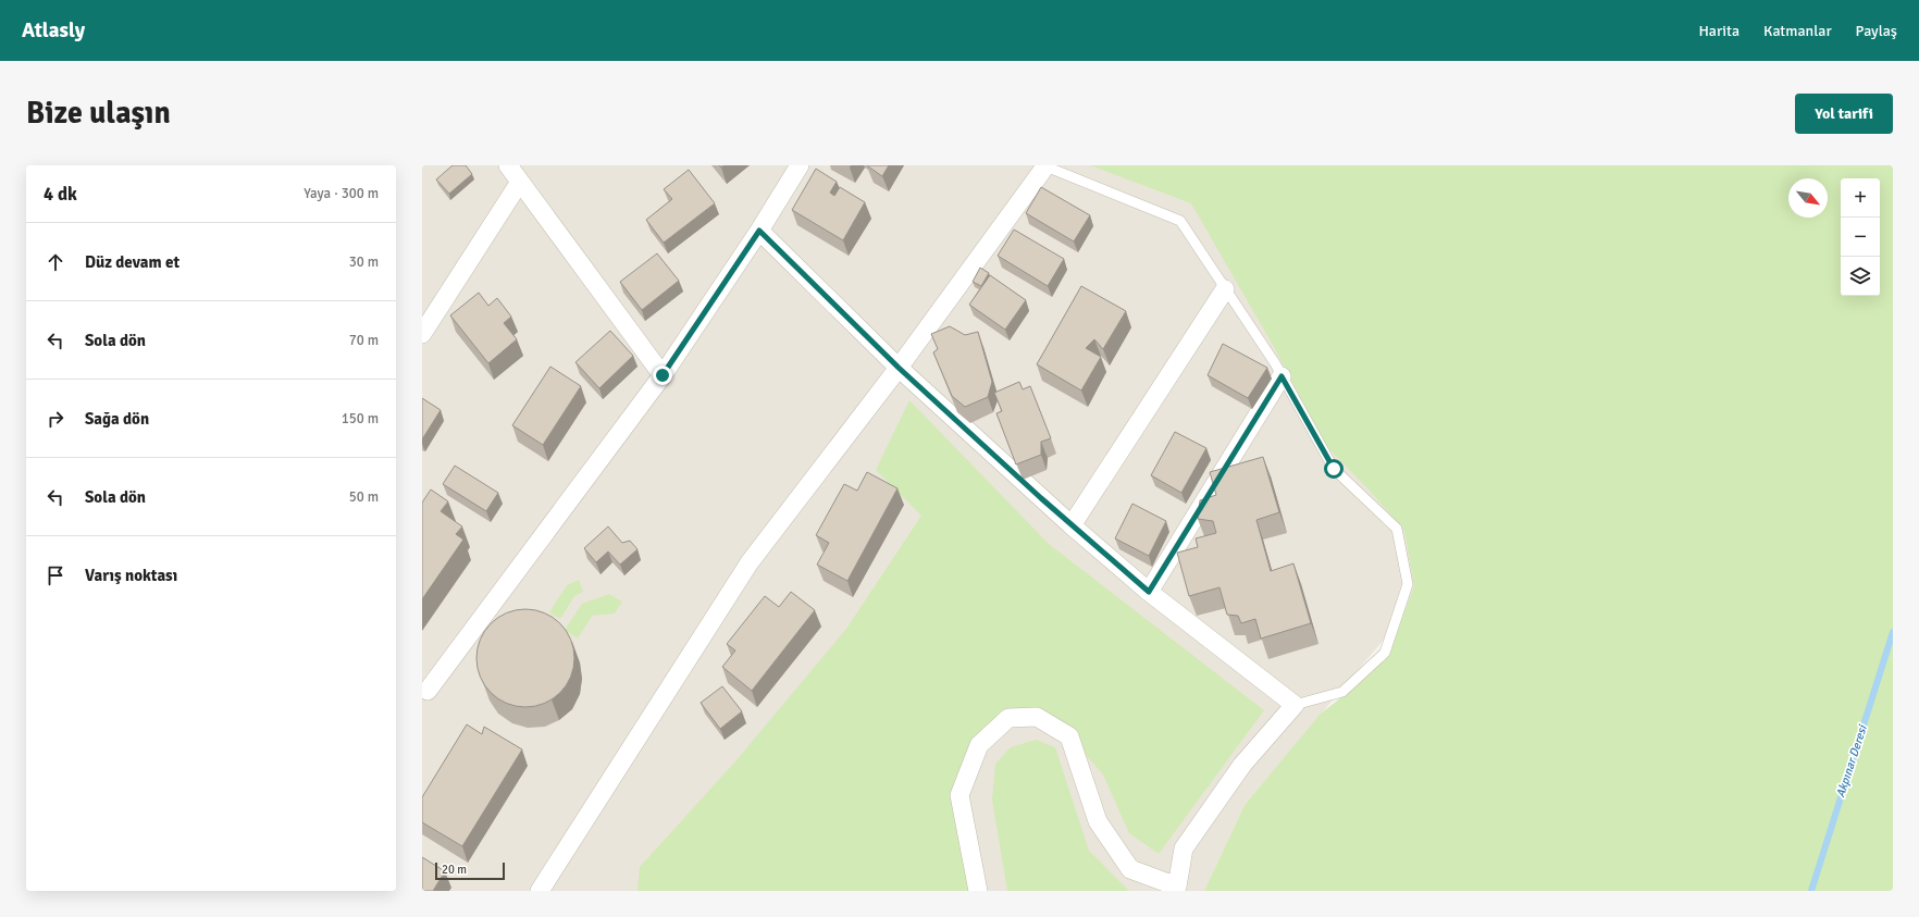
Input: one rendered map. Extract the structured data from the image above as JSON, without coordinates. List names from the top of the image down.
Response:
{
  "water": ["Akpınar Deresi"],
  "scale_bar": "20 m",
  "north": "bottom right",
  "page": {
    "header": "Atlasly",
    "nav": ["Harita", "Katmanlar", "Paylaş"],
    "buttons": "Yol tarifi",
    "title": "Bize ulaşın",
    "heading": ["4 dk", "Yaya · 300 m"],
    "map_buttons": ["+", "−"],
    "list": [
      ["Düz devam et", "30 m"],
      ["Sola dön", "70 m"],
      ["Sağa dön", "150 m"],
      ["Sola dön", "50 m"],
      "Varış noktası"
    ],
    "scale": "20 m"
  }
}
